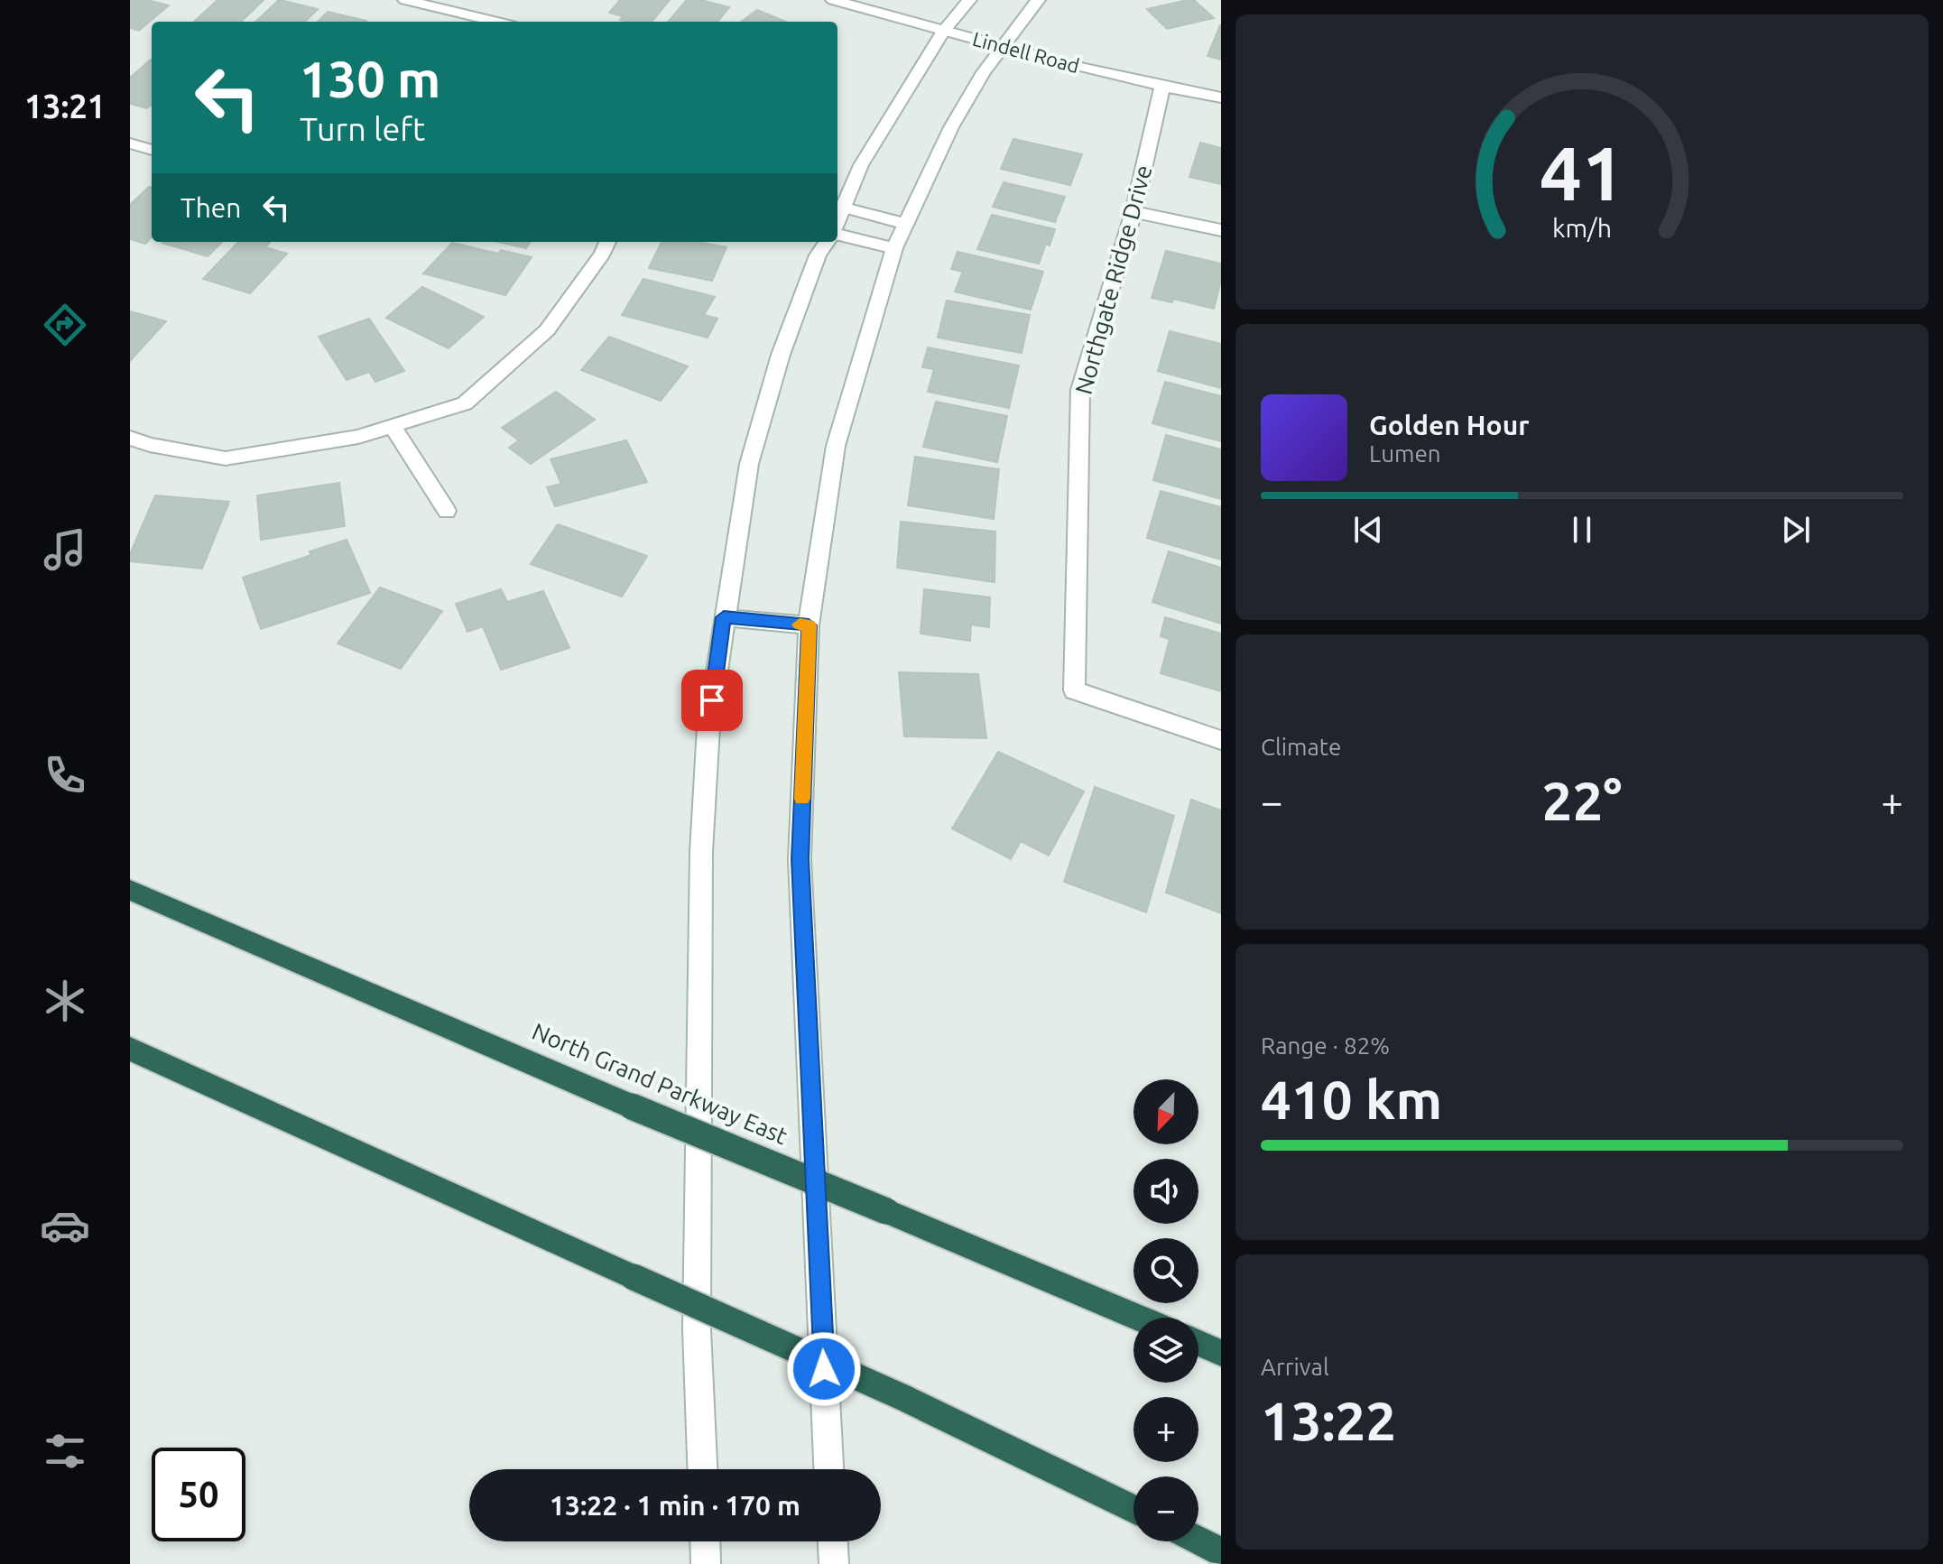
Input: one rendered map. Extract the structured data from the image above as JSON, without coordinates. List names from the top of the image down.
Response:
{
  "streets": {
    "highway": ["North Grand Parkway East"],
    "main road": ["Lindell Road", "Northgate Ridge Drive"]
  },
  "crossings": [
    ["Lindell Road", "Northgate Ridge Drive"]
  ],
  "north": "bottom left",
  "page": {
    "tabs": "13:21",
    "turn": ["130 m", "Turn left"],
    "then": "Then",
    "song": ["Golden Hour", "Lumen"],
    "tile": [
      "Climate",
      ["Range · 82%", "410 km"],
      ["Arrival", "13:22"]
    ],
    "heat": ["−", "22°", "+"],
    "map_buttons": ["+", "−"],
    "limit": "50",
    "trip": "13:22 · 1 min · 170 m",
    "gauge": ["41", "km/h"]
  }
}
